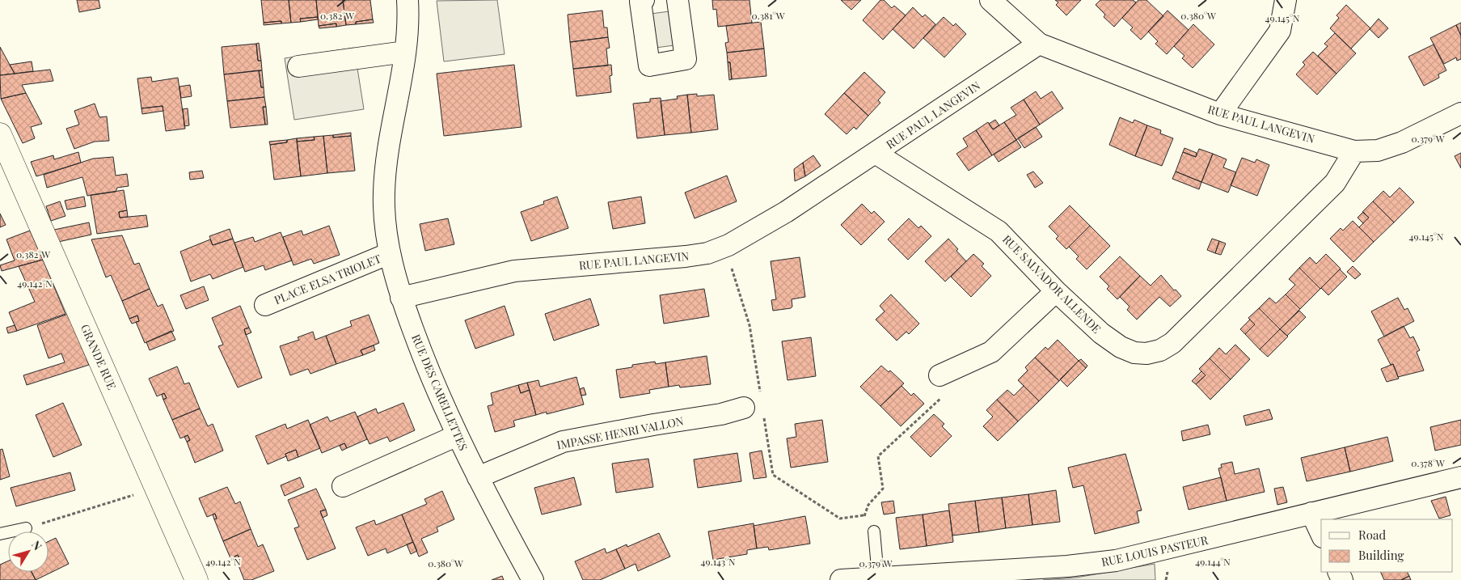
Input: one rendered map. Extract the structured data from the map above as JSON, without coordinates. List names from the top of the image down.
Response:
{
  "streets": {
    "street": [
      "RUE PAUL LANGEVIN",
      "PLACE ELSA TRIOLET",
      "RUE SALVADOR ALLENDE",
      "GRANDE RUE",
      "RUE DES CARELLETTES",
      "IMPASSE HENRI VALLON",
      "RUE LOUIS PASTEUR"
    ]
  },
  "crossings": [
    ["RUE PAUL LANGEVIN", "RUE SALVADOR ALLENDE"],
    ["RUE PAUL LANGEVIN", "RUE DES CARELLETTES"],
    ["PLACE ELSA TRIOLET", "RUE DES CARELLETTES"],
    ["RUE DES CARELLETTES", "IMPASSE HENRI VALLON"]
  ],
  "legend": ["Road", "Building"],
  "north": "top right",
  "coordinates": [
    "0.382°W",
    "0.381°W",
    "0.380°W",
    "49.145°N",
    "0.379°W",
    "49.142°N",
    "0.378°W",
    "49.143°N",
    "49.144°N"
  ]
}
